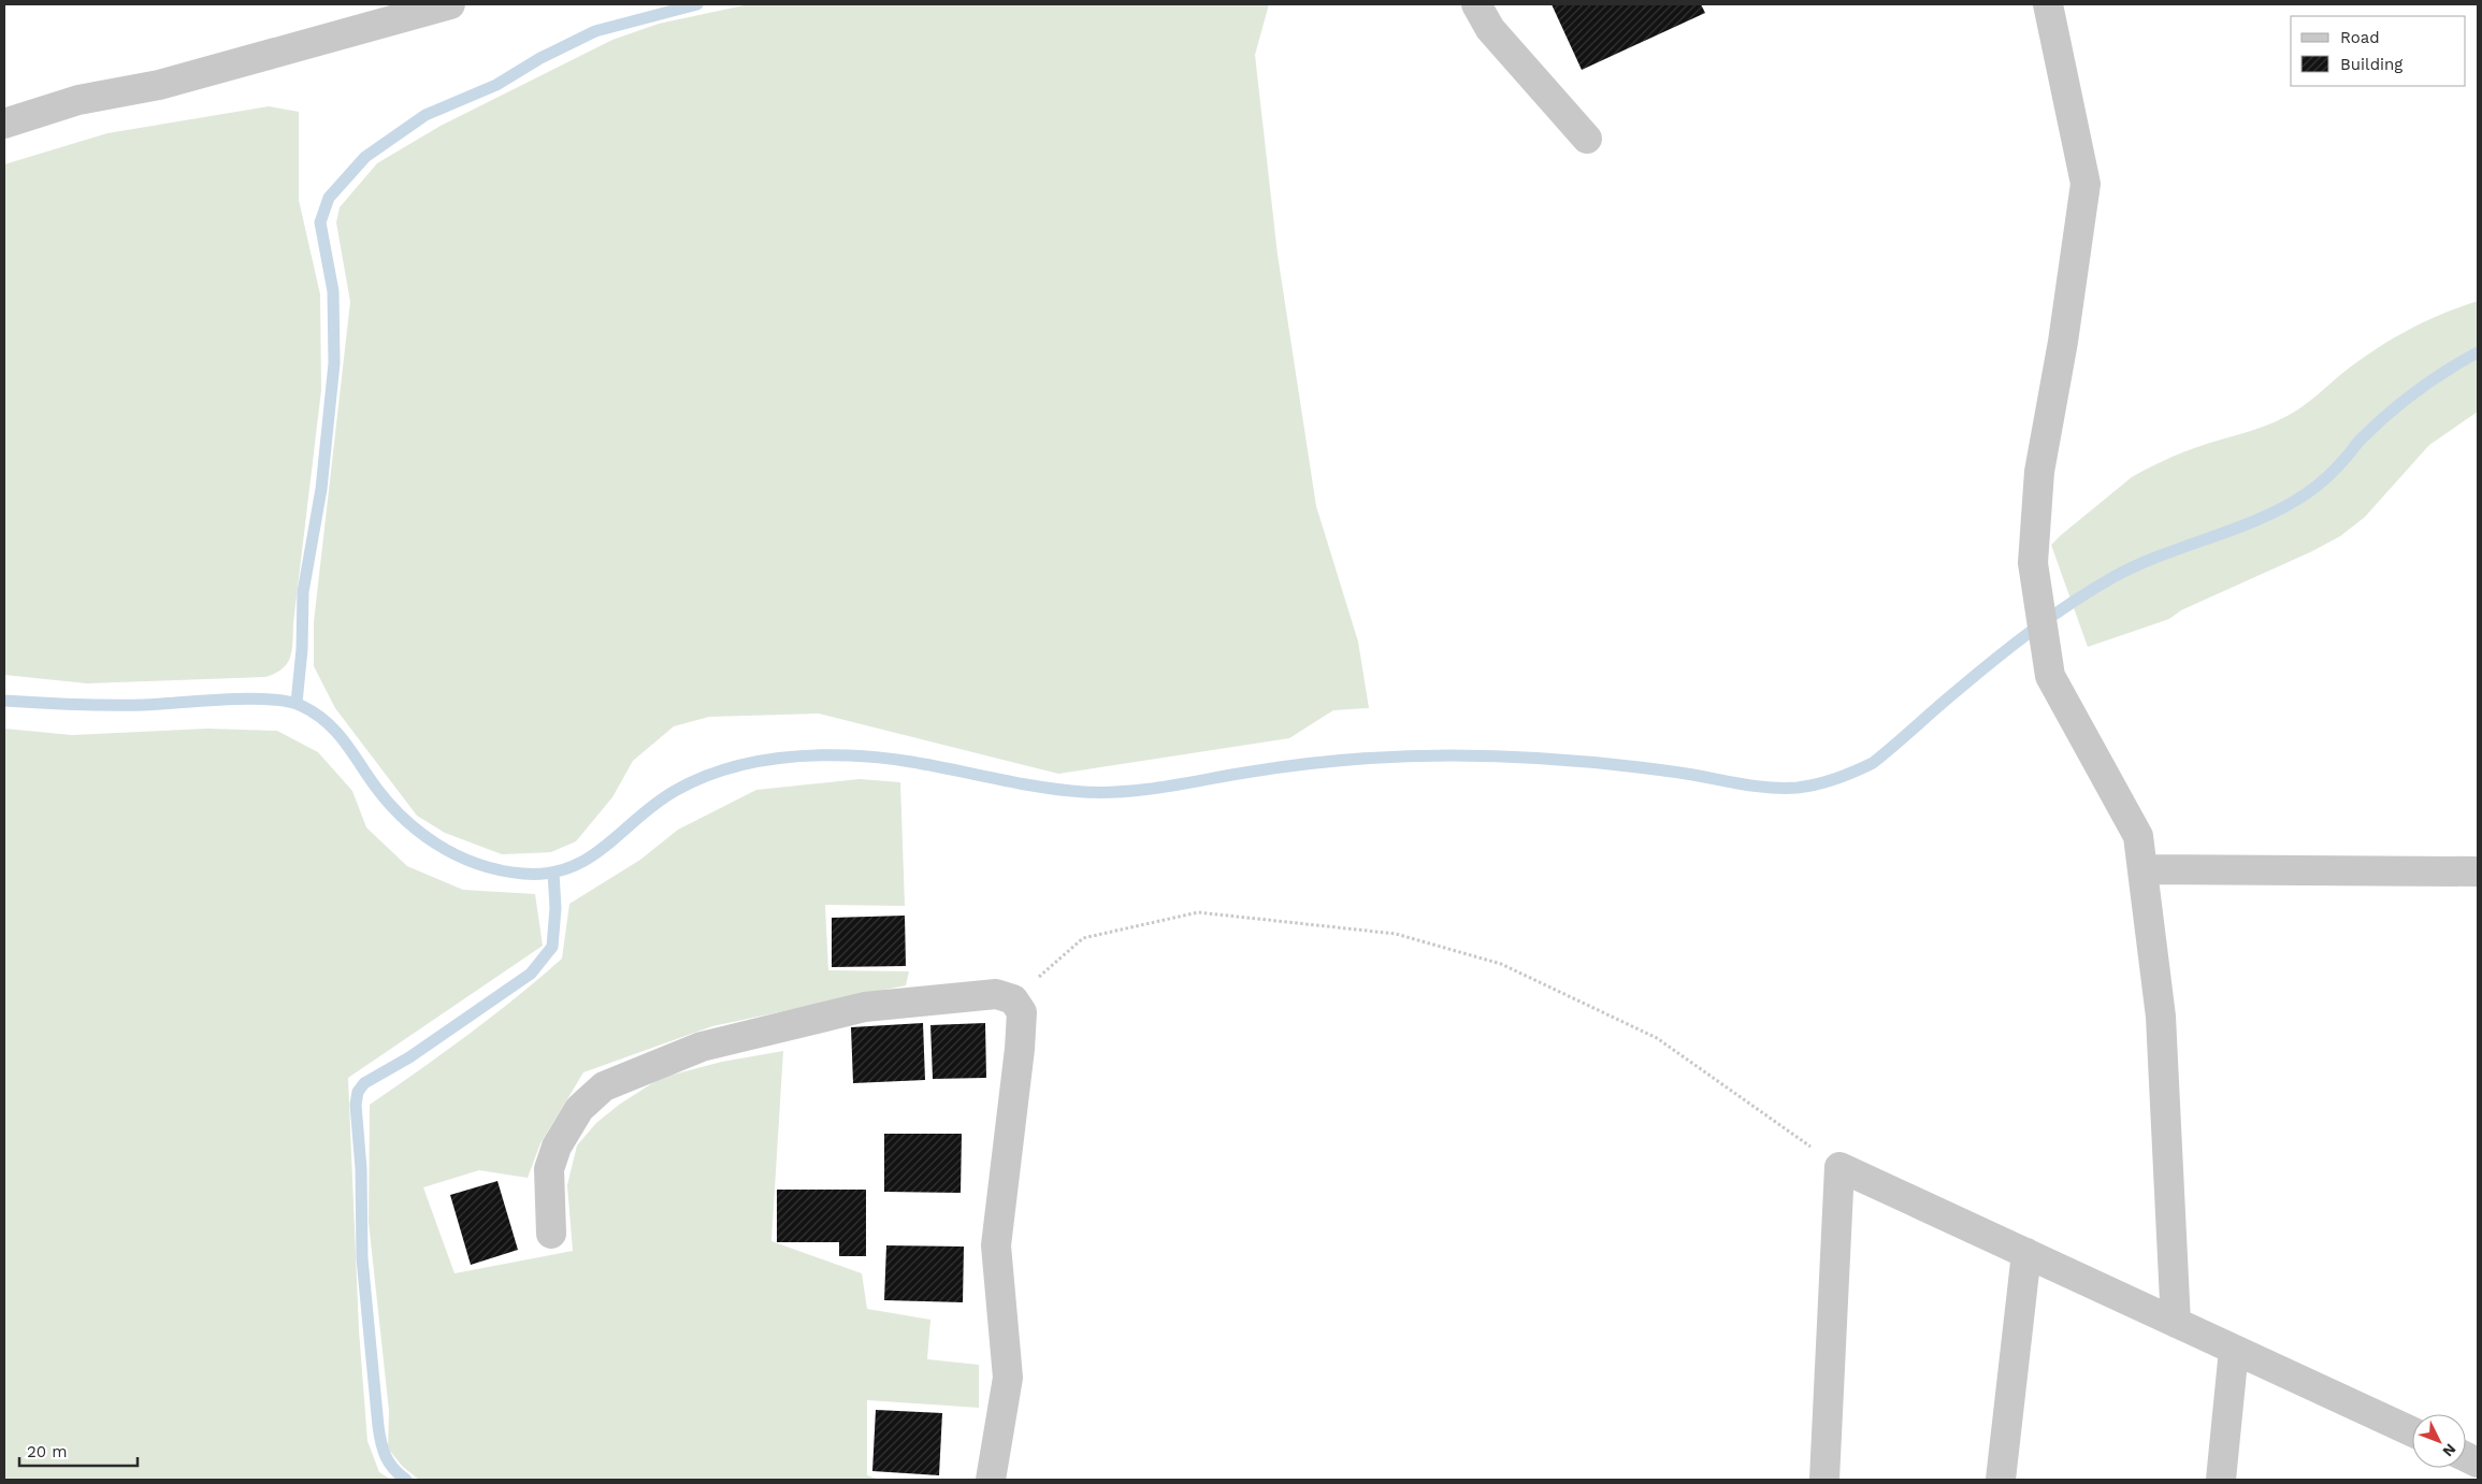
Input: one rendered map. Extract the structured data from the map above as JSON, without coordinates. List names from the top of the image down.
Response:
{
  "legend": ["Road", "Building"],
  "scale_bar": "20 m",
  "north": "bottom right"
}
